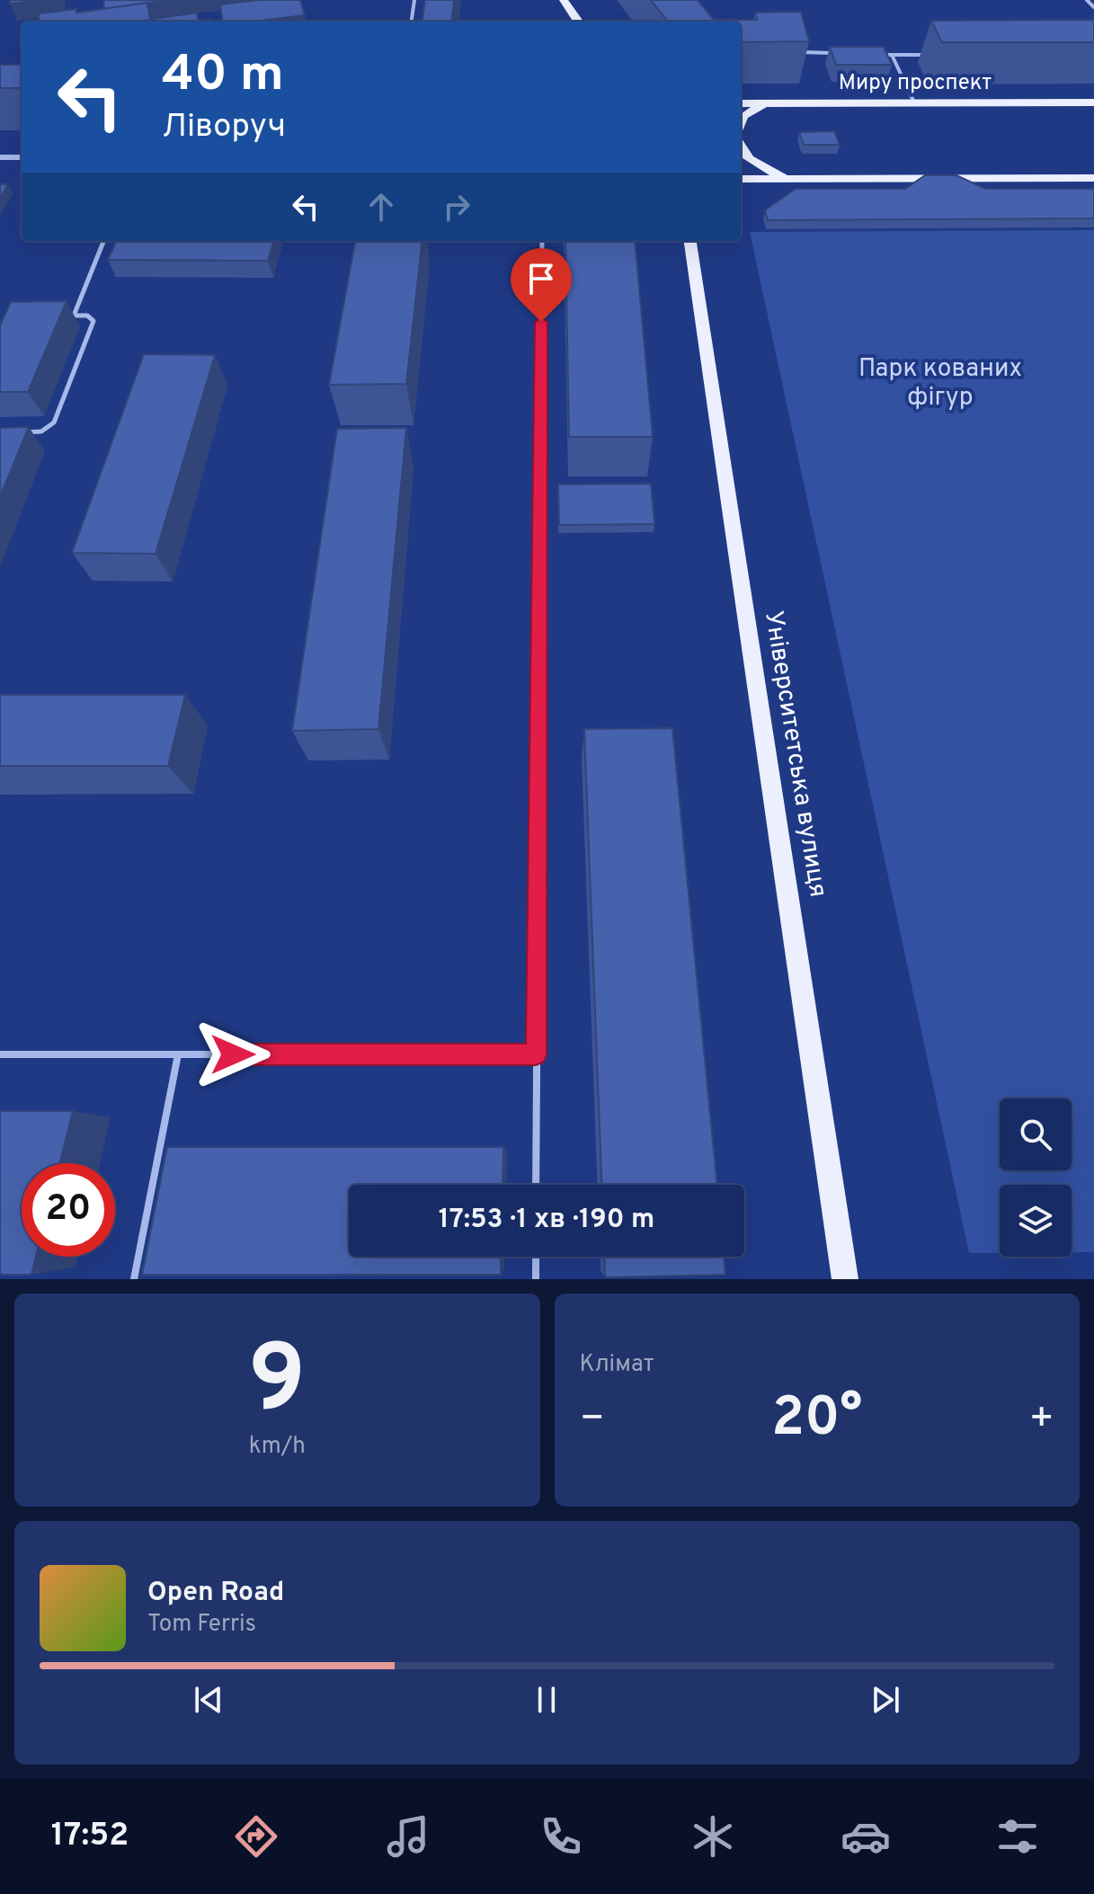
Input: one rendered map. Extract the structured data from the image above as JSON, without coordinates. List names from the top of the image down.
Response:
{
  "streets": {
    "main road": ["Миру проспект", "Університетська вулиця"]
  },
  "parks": ["Парк кованих фігур"],
  "page": {
    "turn": ["40 m", "Ліворуч"],
    "limit": "20",
    "trip": "17:53 · 1 хв · 190 m",
    "tile": [
      ["9", "km/h"],
      "Клімат"
    ],
    "heat": ["−", "20°", "+"],
    "song": ["Open Road", "Tom Ferris"],
    "tabs": "17:52"
  }
}
